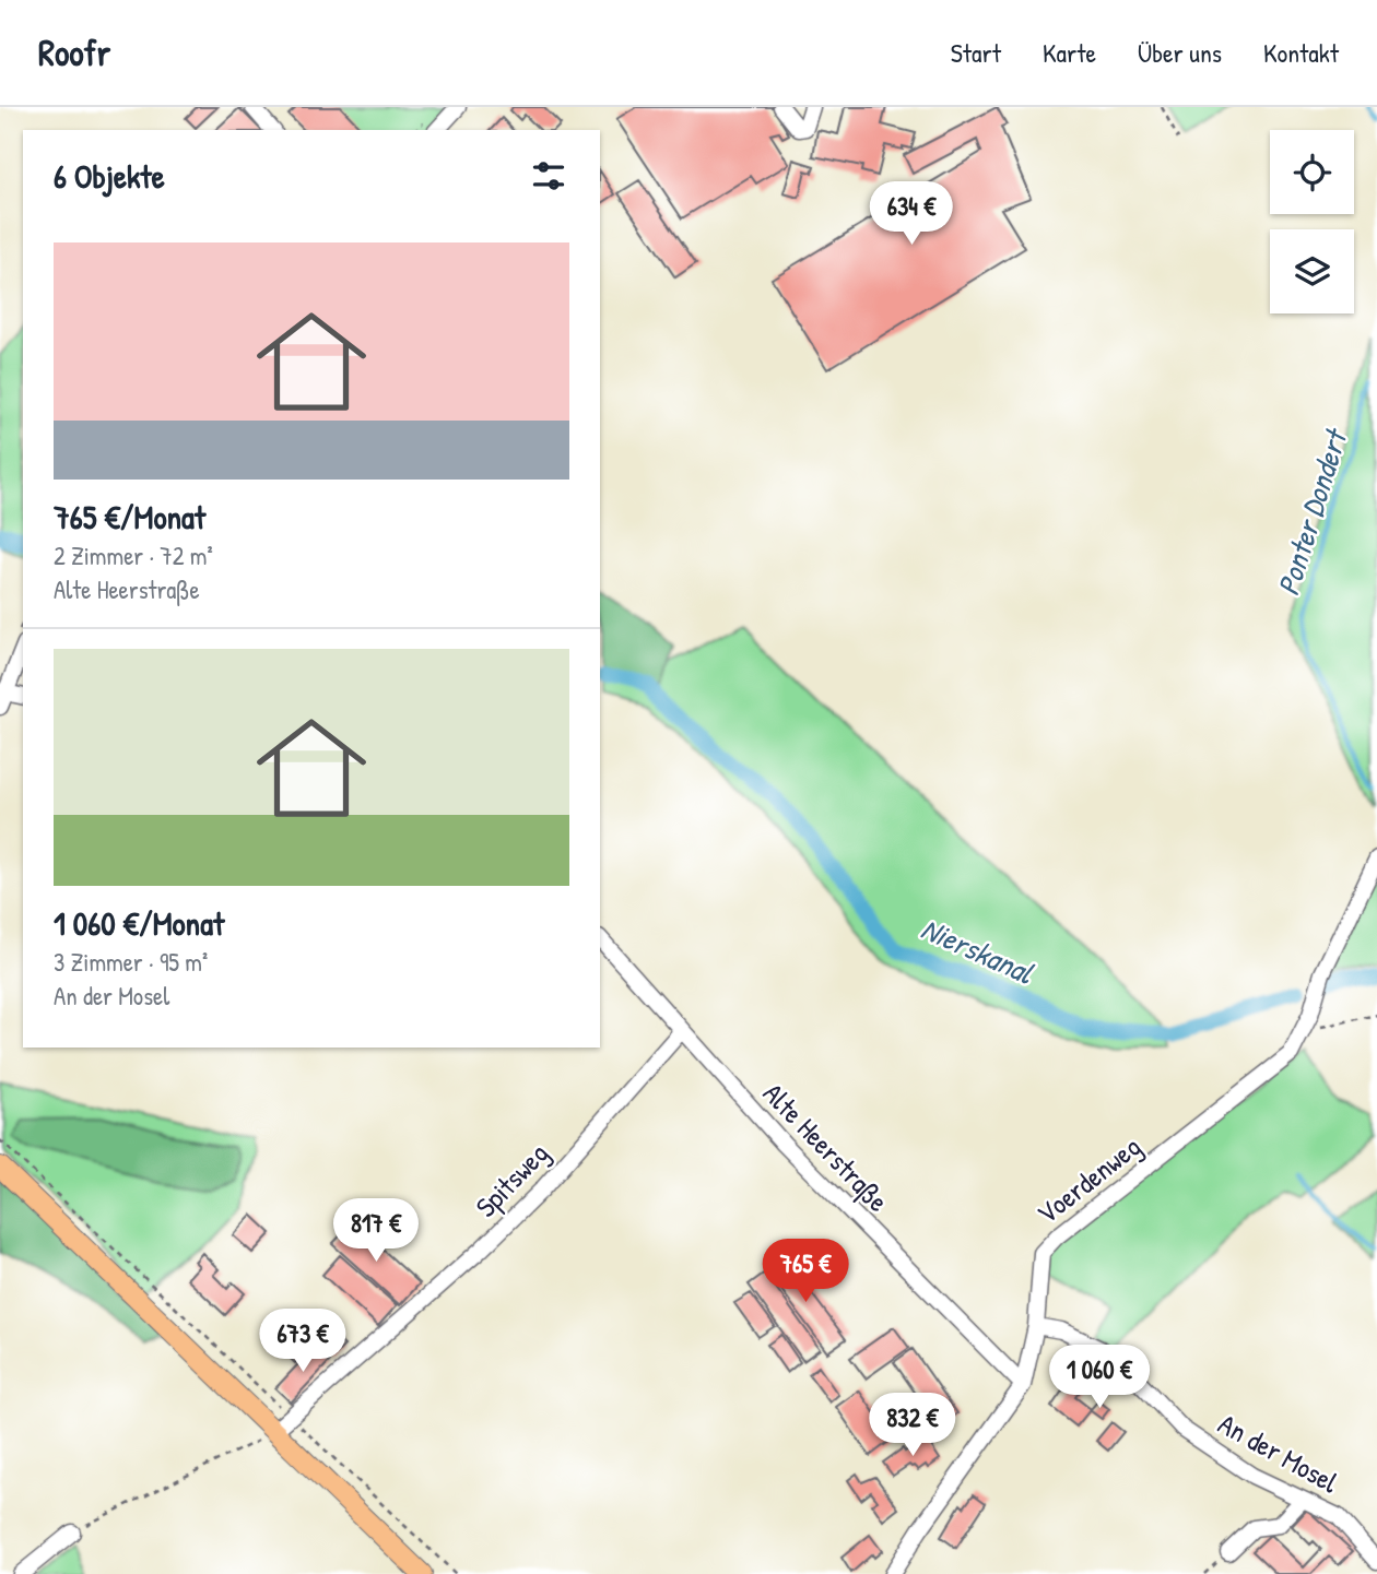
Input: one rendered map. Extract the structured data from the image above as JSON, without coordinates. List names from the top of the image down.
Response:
{
  "streets": {
    "street": [
      "Alte Heerstraße",
      "Spitsweg",
      "Voerdenweg",
      "An der Mosel"
    ]
  },
  "crossings": [
    ["Alte Heerstraße", "Spitsweg"],
    ["Alte Heerstraße", "Voerdenweg"],
    ["Voerdenweg", "An der Mosel"]
  ],
  "water": ["Ponter Dondert", "Nierskanal"],
  "page": {
    "header": "Roofr",
    "nav": [
      "Start",
      "Karte",
      "Über uns",
      "Kontakt"
    ],
    "heading": "6 Objekte",
    "price": [
      "634 €",
      "817 €",
      "765 €",
      "673 €",
      "1 060 €",
      "832 €"
    ],
    "list": [
      {
        "name": "765 €/Monat",
        "note": "2 Zimmer · 72 m² · Alte Heerstraße"
      },
      {
        "name": "1 060 €/Monat",
        "note": "3 Zimmer · 95 m² · An der Mosel"
      }
    ]
  }
}
